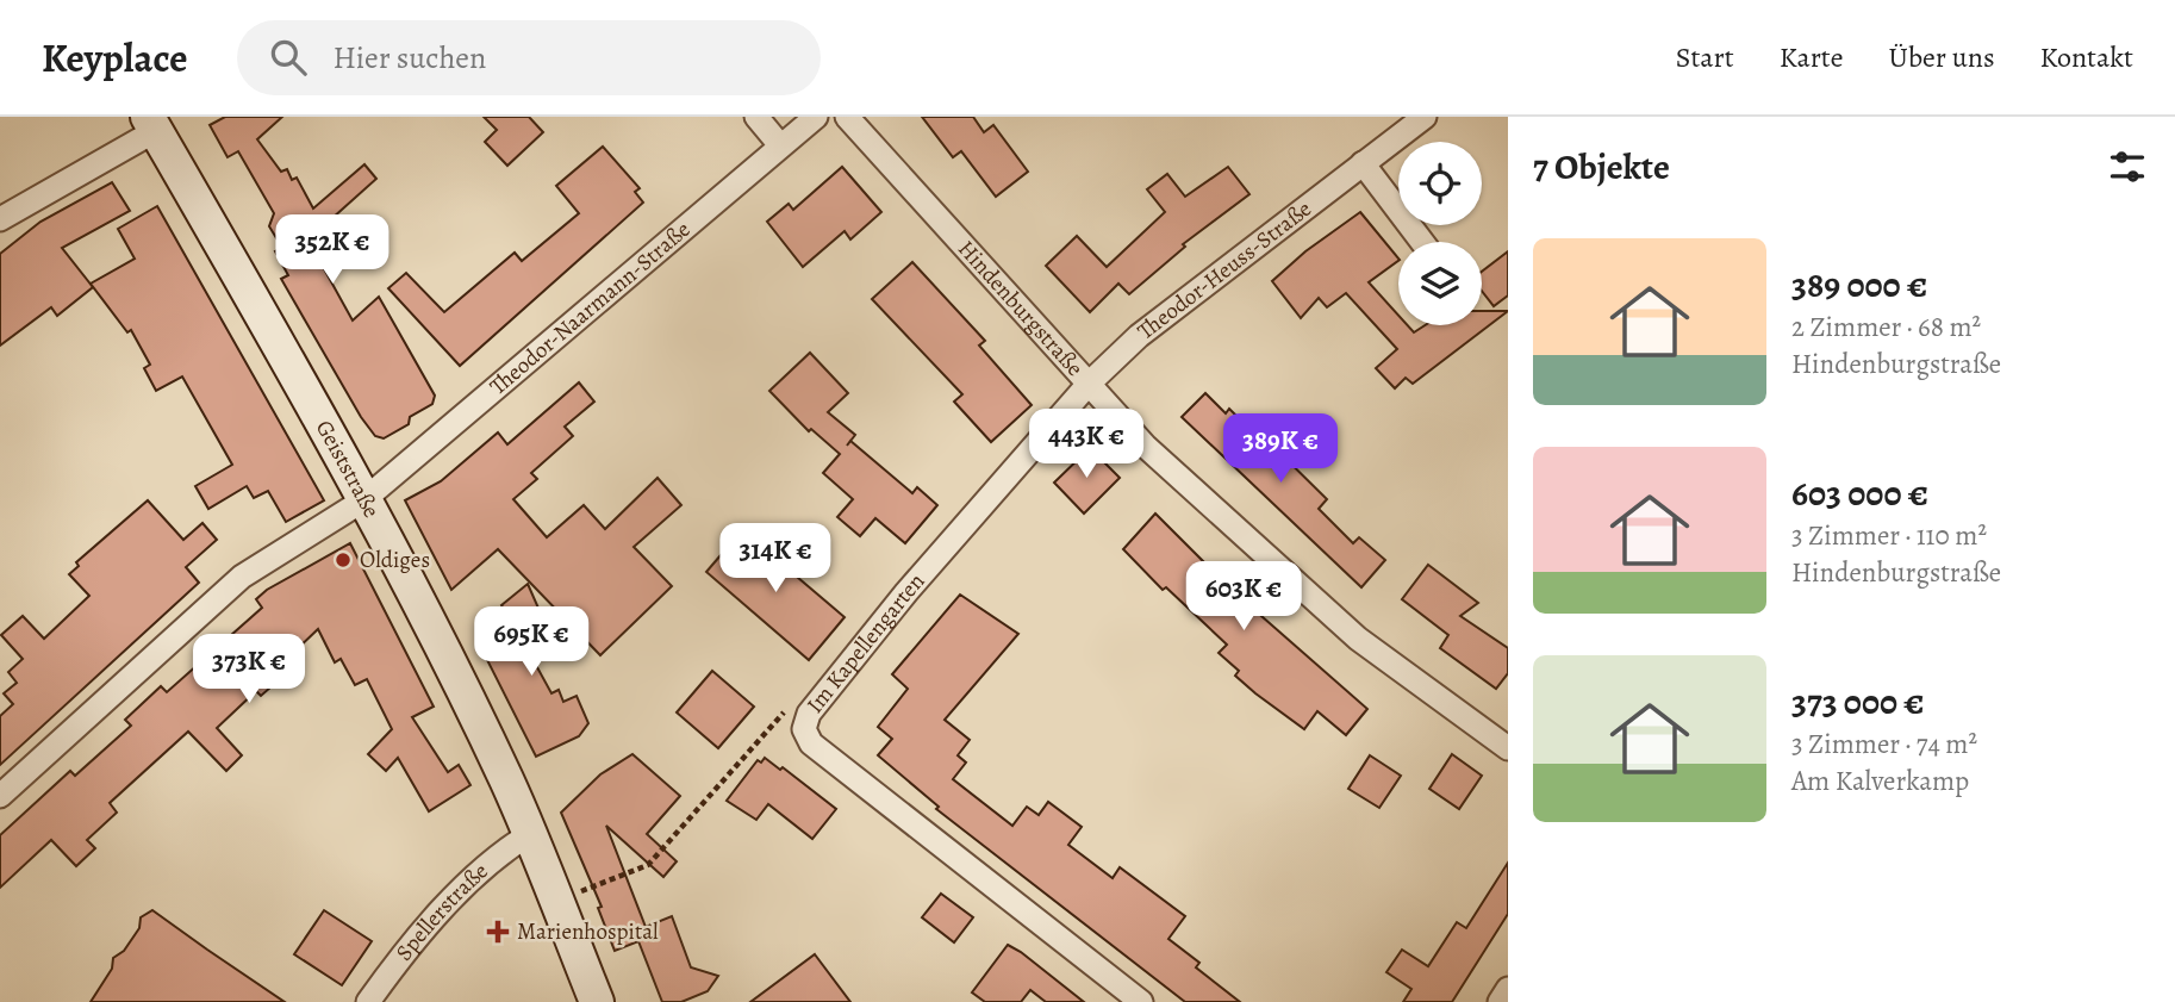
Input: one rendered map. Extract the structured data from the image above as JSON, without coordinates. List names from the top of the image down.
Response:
{
  "streets": {
    "main road": ["Geiststraße"],
    "street": [
      "Theodor-Heuss-Straße",
      "Theodor-Naarmann-Straße",
      "Hindenburgstraße",
      "Im Kapellengarten",
      "Spellerstraße"
    ]
  },
  "crossings": [
    ["Theodor-Heuss-Straße", "Hindenburgstraße"],
    ["Theodor-Heuss-Straße", "Im Kapellengarten"],
    ["Theodor-Naarmann-Straße", "Geiststraße"],
    ["Hindenburgstraße", "Im Kapellengarten"],
    ["Geiststraße", "Spellerstraße"]
  ],
  "places": {
    "other": ["Oldiges"],
    "health": ["Marienhospital"]
  },
  "page": {
    "header": "Keyplace",
    "search": "Hier suchen",
    "nav": [
      "Start",
      "Karte",
      "Über uns",
      "Kontakt"
    ],
    "heading": "7 Objekte",
    "price": [
      "352K €",
      "443K €",
      "389K €",
      "314K €",
      "603K €",
      "695K €",
      "373K €"
    ],
    "list": [
      {
        "name": "389 000 €",
        "note": "2 Zimmer · 68 m² · Hindenburgstraße"
      },
      {
        "name": "603 000 €",
        "note": "3 Zimmer · 110 m² · Hindenburgstraße"
      },
      {
        "name": "373 000 €",
        "note": "3 Zimmer · 74 m² · Am Kalverkamp"
      }
    ]
  }
}
